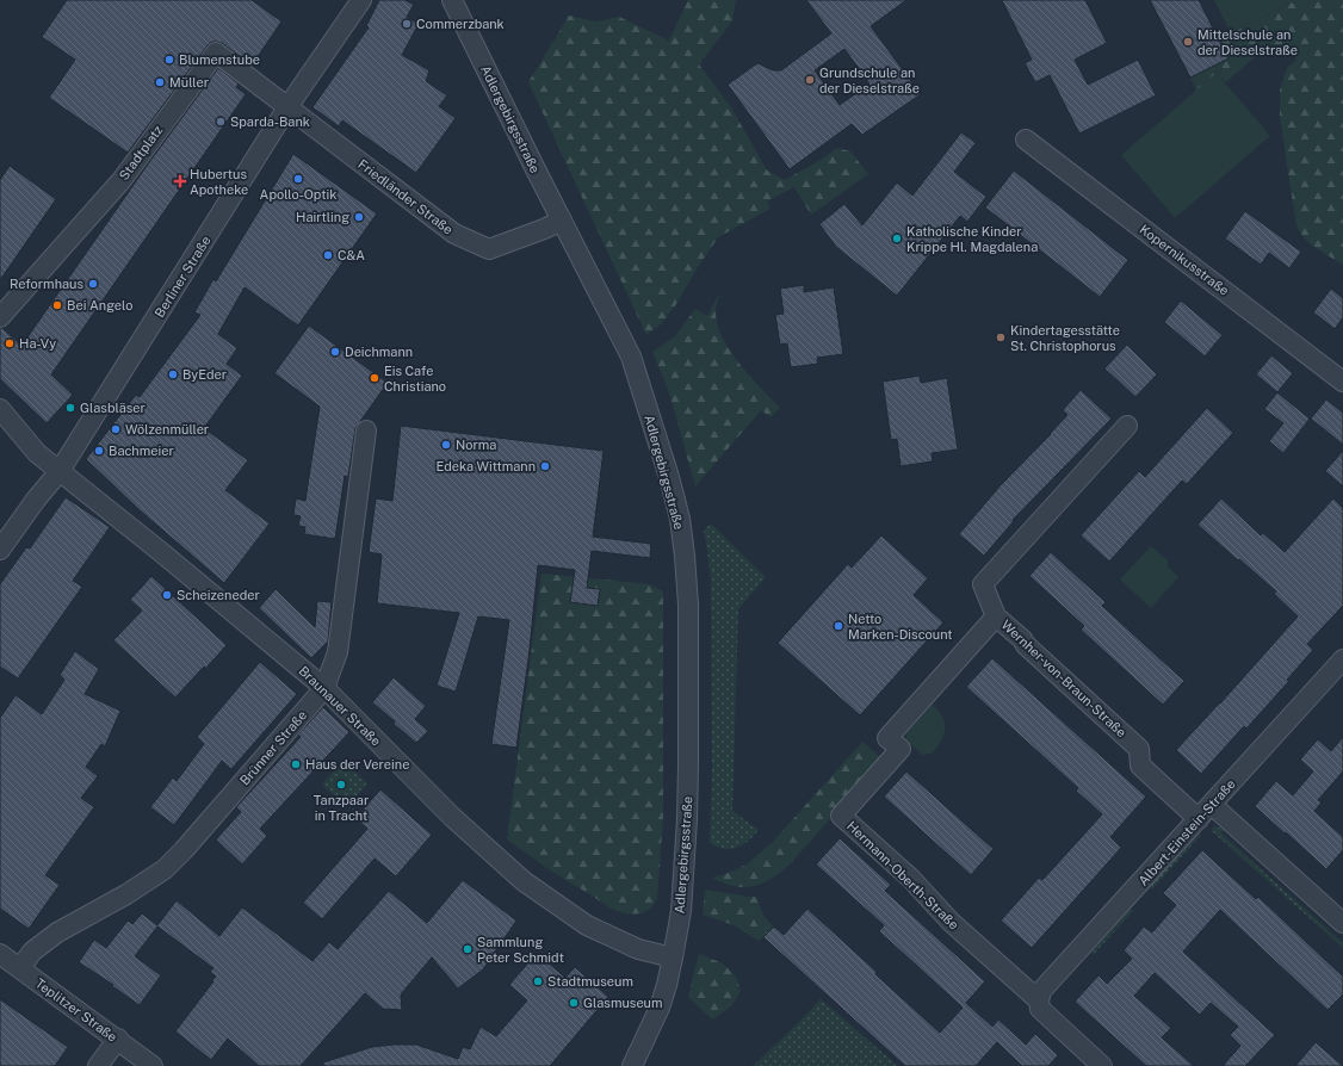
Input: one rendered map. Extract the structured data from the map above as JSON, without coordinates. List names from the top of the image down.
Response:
{
  "streets": {
    "street": [
      "Adlergebirgsstraße",
      "Stadtplatz",
      "Friedländer Straße",
      "Kopernikusstraße",
      "Berliner Straße",
      "Wernher-von-Braun-Straße",
      "Braunauer Straße",
      "Brünner Straße",
      "Albert-Einstein-Straße",
      "Hermann-Oberth-Straße",
      "Teplitzer Straße"
    ]
  },
  "crossings": [
    ["Adlergebirgsstraße", "Friedländer Straße"],
    ["Adlergebirgsstraße", "Braunauer Straße"],
    ["Stadtplatz", "Friedländer Straße"],
    ["Stadtplatz", "Berliner Straße"],
    ["Friedländer Straße", "Berliner Straße"],
    ["Berliner Straße", "Braunauer Straße"],
    ["Wernher-von-Braun-Straße", "Albert-Einstein-Straße"],
    ["Wernher-von-Braun-Straße", "Hermann-Oberth-Straße"],
    ["Braunauer Straße", "Brünner Straße"],
    ["Brünner Straße", "Teplitzer Straße"],
    ["Albert-Einstein-Straße", "Hermann-Oberth-Straße"]
  ],
  "places": {
    "other": [
      "Commerzbank",
      "Mittelschule an der Dieselstraße",
      "Blumenstube",
      "Grundschule an der Dieselstraße",
      "Müller",
      "Sparda-Bank",
      "Apollo-Optik",
      "Hairtling",
      "Katholische Kinder Krippe Hl. Magdalena",
      "C&A",
      "Reformhaus",
      "Bei Angelo",
      "Kindertagesstätte St. Christophorus",
      "Ha-Vy",
      "Deichmann",
      "ByEder",
      "Eis Cafe Christiano",
      "Glasbläser",
      "Wölzenmüller",
      "Norma",
      "Bachmeier",
      "Edeka Wittmann",
      "Scheizeneder",
      "Netto Marken-Discount",
      "Haus der Vereine",
      "Tanzpaar in Tracht",
      "Sammlung Peter Schmidt",
      "Stadtmuseum",
      "Glasmuseum"
    ],
    "health": ["Hubertus Apotheke"]
  }
}
